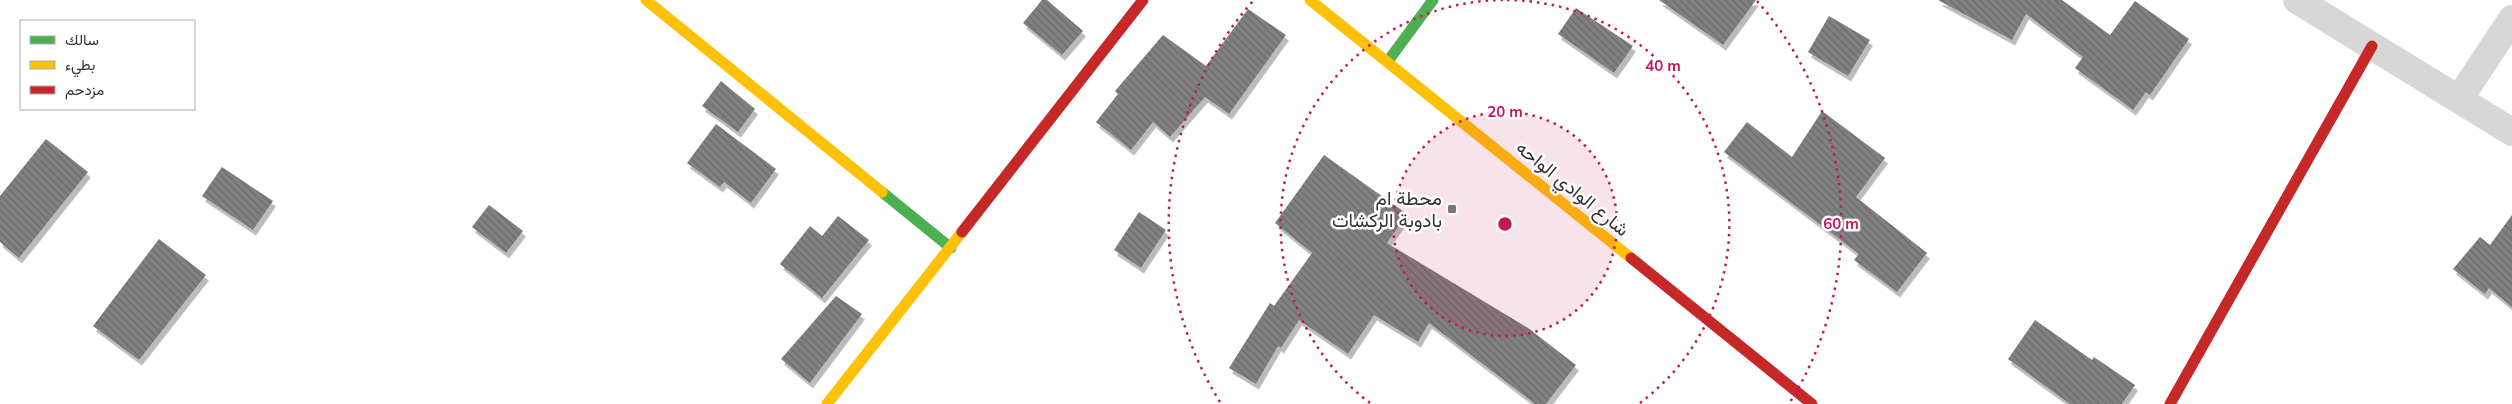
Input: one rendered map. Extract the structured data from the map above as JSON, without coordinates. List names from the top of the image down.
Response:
{
  "streets": {
    "street": ["شارع الوادي الواحه"]
  },
  "places": {
    "transit": ["محطة ام بادوبة الركشات"]
  },
  "legend": ["سالك", "بطيء", "مزدحم"],
  "rings": ["40 m", "20 m", "60 m"]
}
